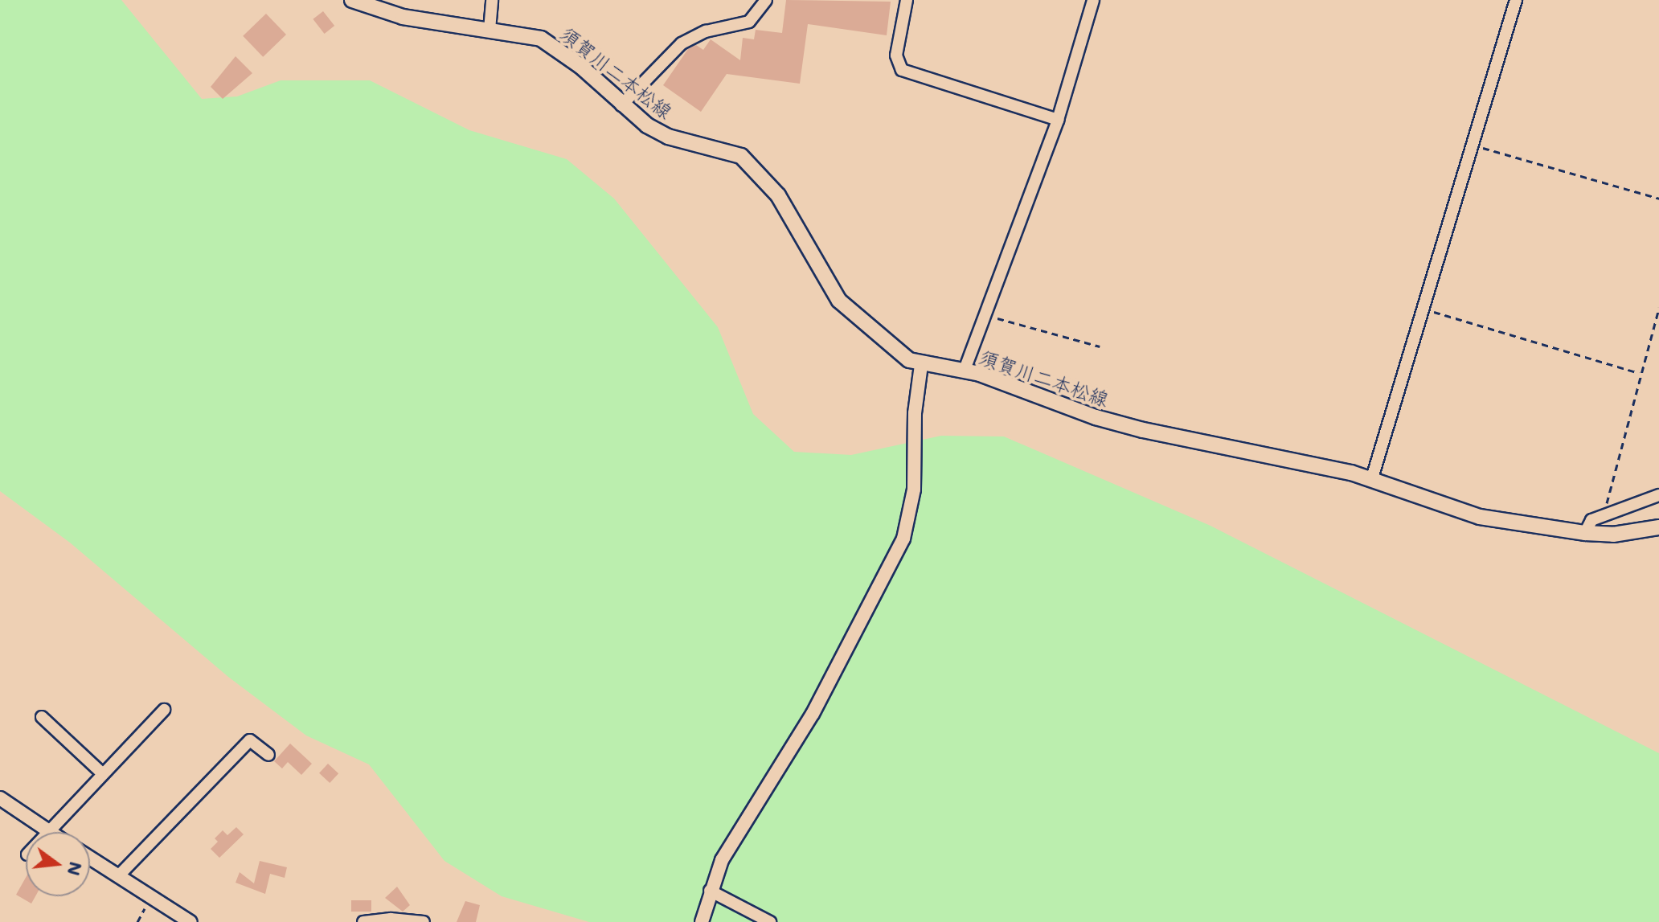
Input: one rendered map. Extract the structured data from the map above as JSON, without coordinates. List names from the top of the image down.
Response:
{
  "streets": {
    "main road": ["須賀川二本松線"]
  },
  "north": "right"
}
